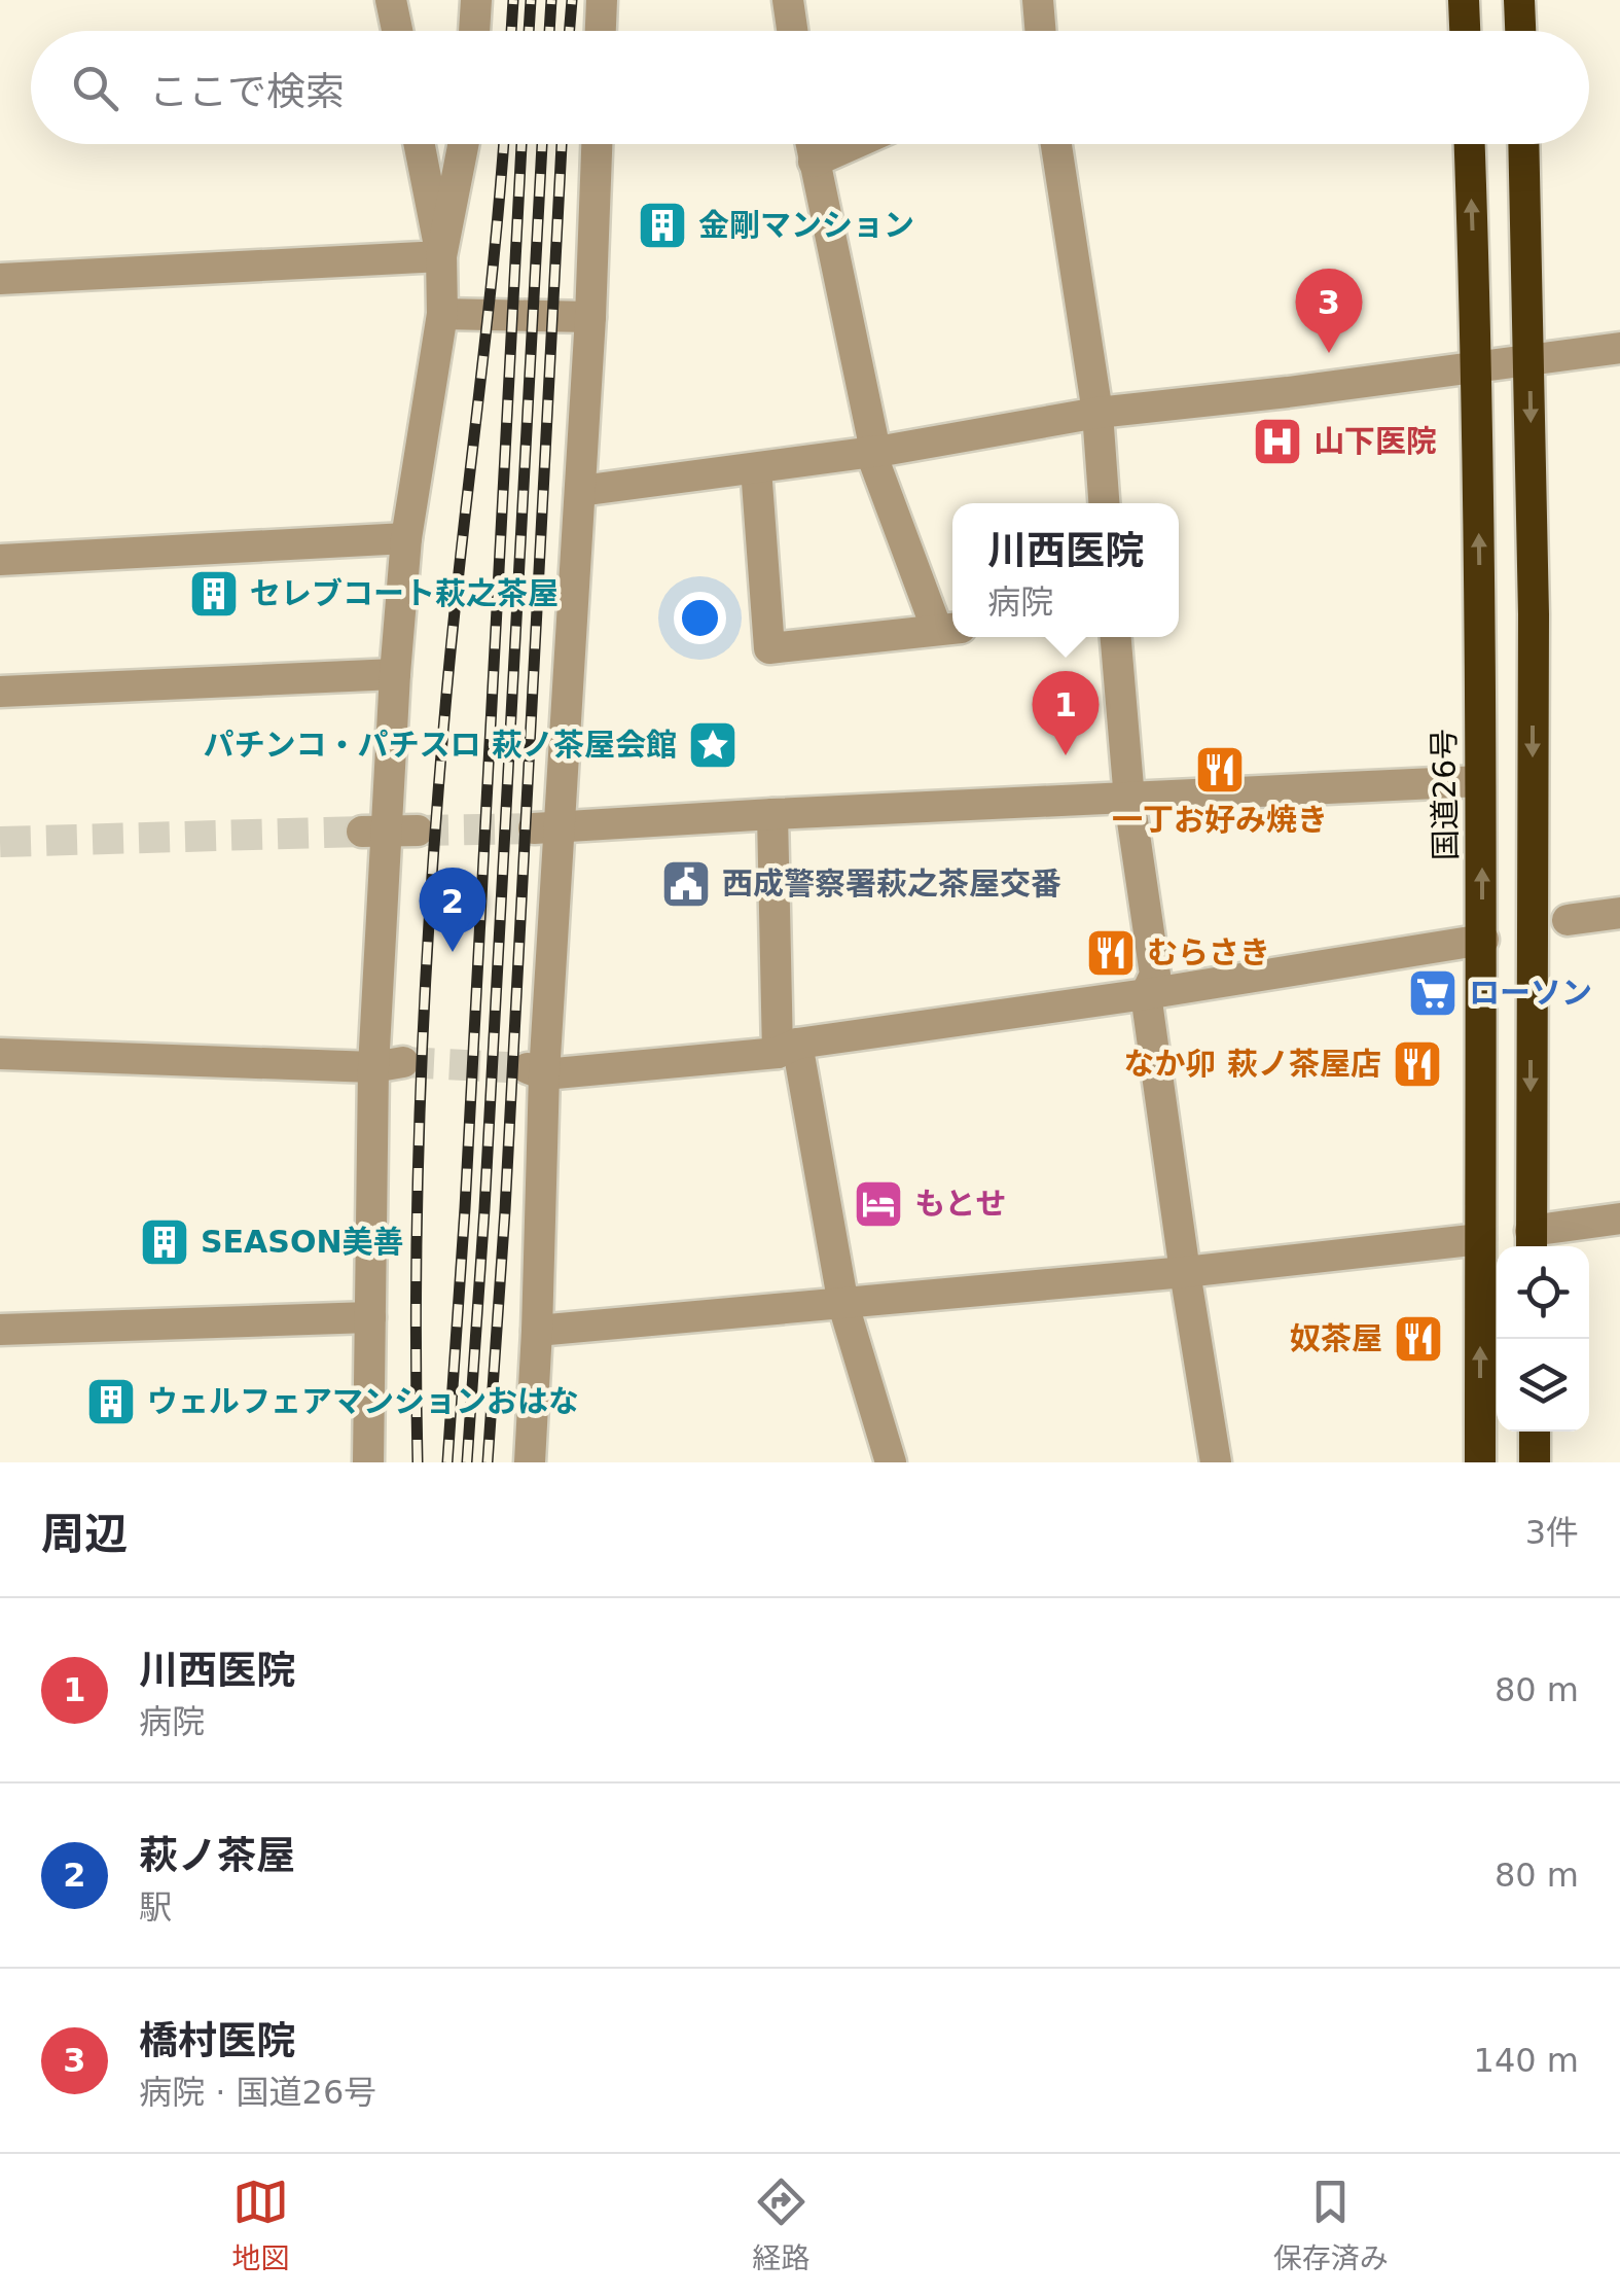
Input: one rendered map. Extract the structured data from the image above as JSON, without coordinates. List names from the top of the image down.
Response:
{
  "streets": {
    "highway": ["国道26号"]
  },
  "places": {
    "building": [
      "金剛マンション",
      "セレブコート萩之茶屋",
      "SEASON美善",
      "ウェルフェアマンションおはな"
    ],
    "hospital": ["山下医院"],
    "place": ["パチンコ・パチスロ 萩ノ茶屋会館"],
    "restaurant": [
      "一丁お好み焼き",
      "むらさき",
      "なか卯 萩ノ茶屋店",
      "奴茶屋"
    ],
    "public building": ["西成警察署萩之茶屋交番"],
    "supermarket": ["ローソン"],
    "hotel": ["もとせ"]
  },
  "page": {
    "search": "ここで検索",
    "pins": ["3", "1", "2"],
    "popup": ["川西医院", "病院"],
    "heading": ["周辺", "3件"],
    "list": [
      {
        "mark": "1",
        "name": "川西医院",
        "note": "病院",
        "value": "80 m"
      },
      {
        "mark": "2",
        "name": "萩ノ茶屋",
        "note": "駅",
        "value": "80 m"
      },
      {
        "mark": "3",
        "name": "橋村医院",
        "note": "病院 · 国道26号",
        "value": "140 m"
      }
    ],
    "nav": ["地図", "経路", "保存済み"]
  }
}
